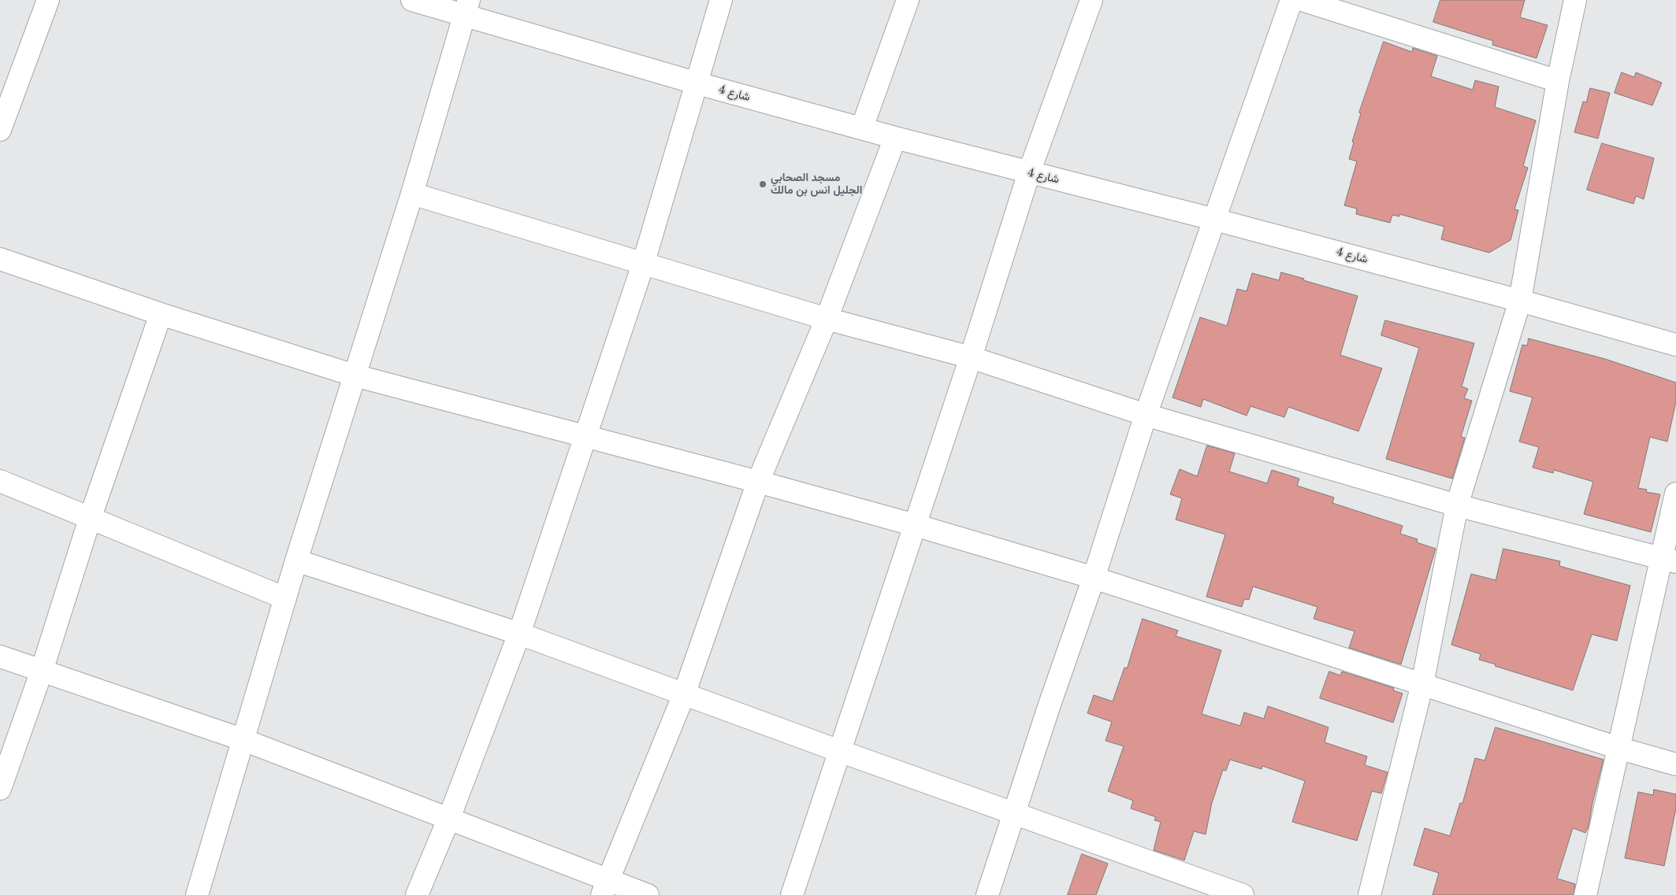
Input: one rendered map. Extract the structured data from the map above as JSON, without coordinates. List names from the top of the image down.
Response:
{
  "streets": {
    "street": ["شارع 4"]
  },
  "places": ["مسجد الصحابي الجليل انس بن مالك"]
}
